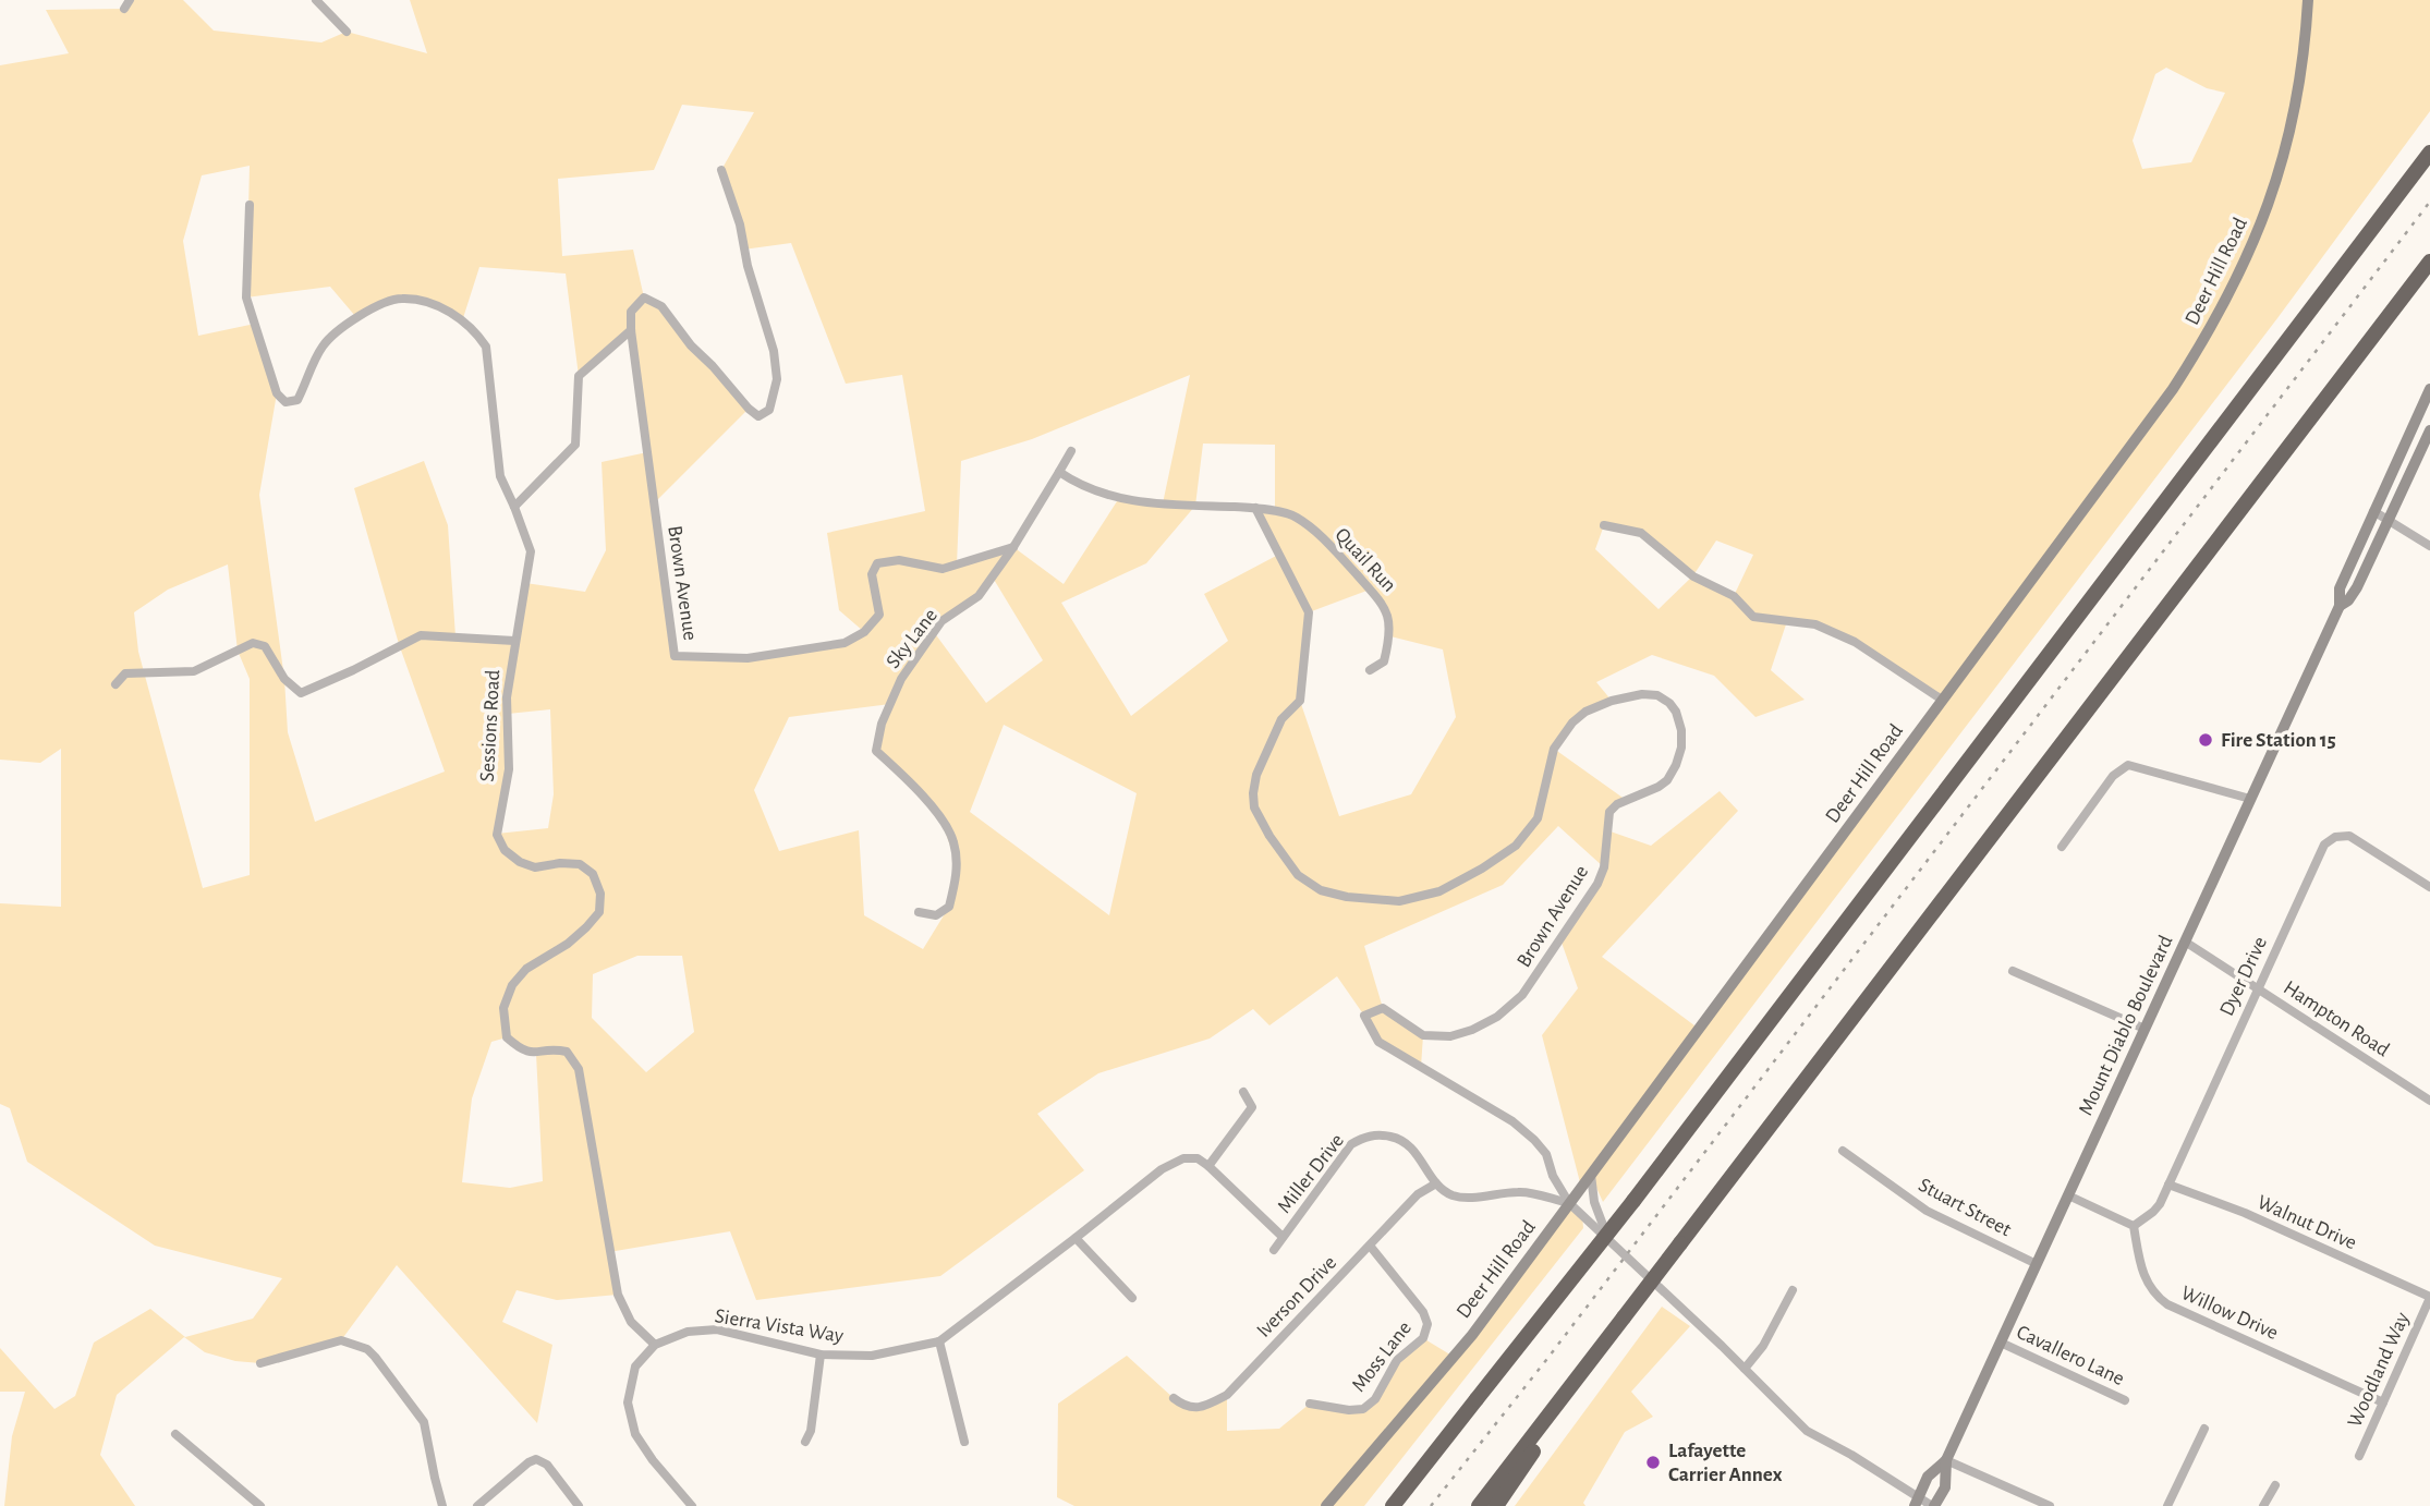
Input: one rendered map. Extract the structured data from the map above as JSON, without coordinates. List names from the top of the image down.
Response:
{
  "streets": {
    "street": [
      "Deer Hill Road",
      "Quail Run",
      "Brown Avenue",
      "Sky Lane",
      "Sessions Road",
      "Dyer Drive",
      "Hampton Road",
      "Mount Diablo Boulevard",
      "Miller Drive",
      "Stuart Street",
      "Walnut Drive",
      "Iverson Drive",
      "Willow Drive",
      "Sierra Vista Way",
      "Cavallero Lane",
      "Moss Lane",
      "Woodland Way"
    ]
  },
  "crossings": [
    ["Deer Hill Road", "Brown Avenue"],
    ["Quail Run", "Brown Avenue"],
    ["Brown Avenue", "Sky Lane"],
    ["Brown Avenue", "Mount Diablo Boulevard"],
    ["Sessions Road", "Sierra Vista Way"],
    ["Dyer Drive", "Hampton Road"],
    ["Dyer Drive", "Walnut Drive"],
    ["Dyer Drive", "Willow Drive"],
    ["Hampton Road", "Mount Diablo Boulevard"],
    ["Mount Diablo Boulevard", "Stuart Street"],
    ["Mount Diablo Boulevard", "Cavallero Lane"],
    ["Miller Drive", "Iverson Drive"],
    ["Miller Drive", "Sierra Vista Way"],
    ["Walnut Drive", "Woodland Way"],
    ["Iverson Drive", "Moss Lane"],
    ["Willow Drive", "Woodland Way"]
  ],
  "places": ["Fire Station 15", "Lafayette Carrier Annex"]
}
